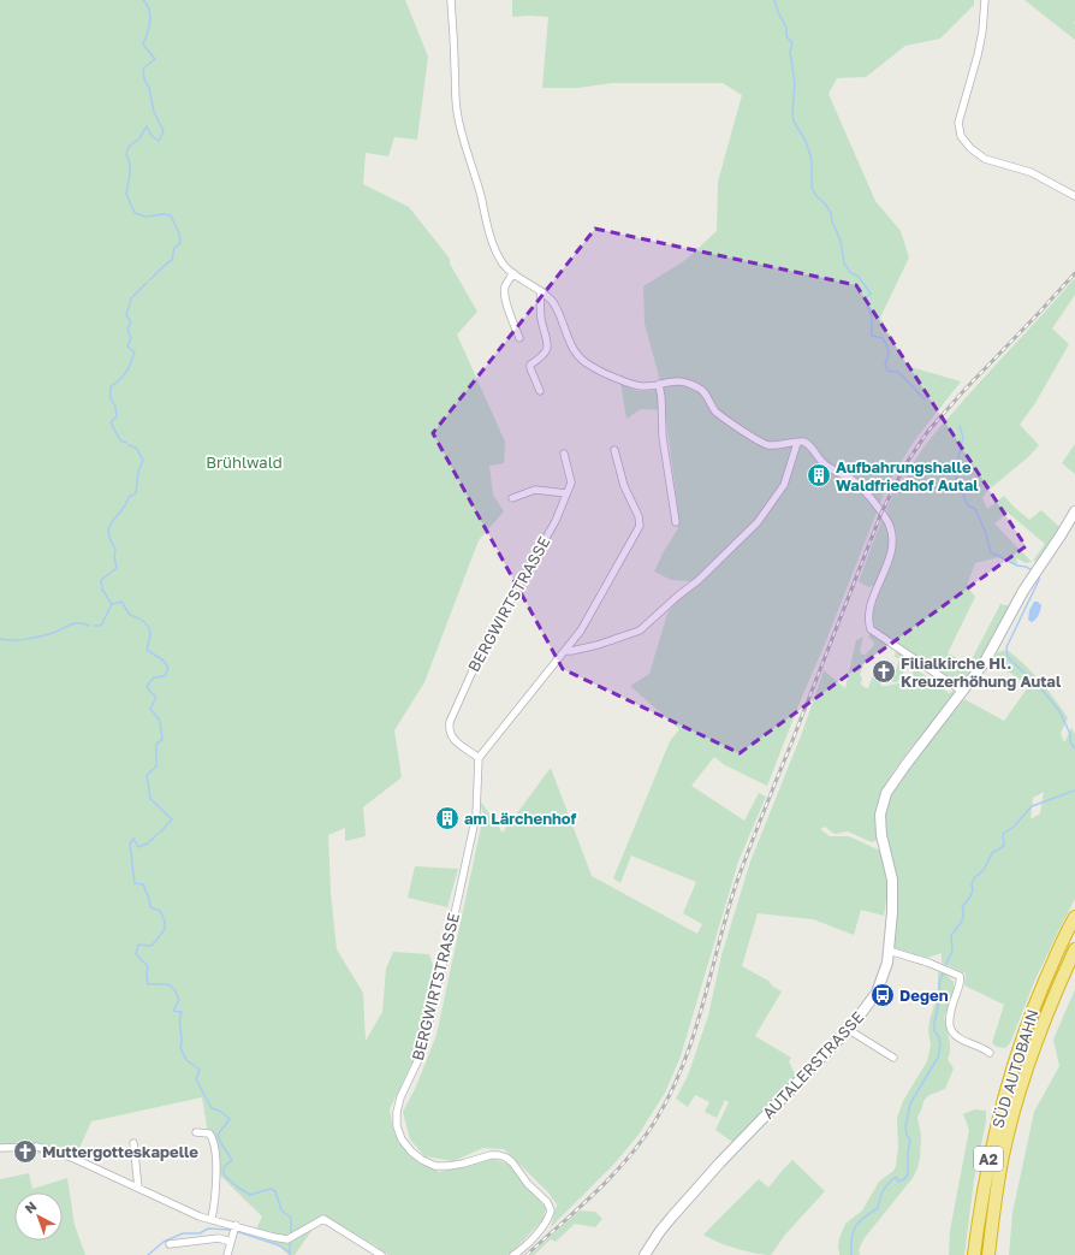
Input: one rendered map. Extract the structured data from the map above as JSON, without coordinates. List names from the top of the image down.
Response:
{
  "streets": {
    "highway": ["SÜD AUTOBAHN", "A2"],
    "main road": ["AUTALERSTRASSE"],
    "street": ["BERGWIRTSTRASSE"]
  },
  "parks": ["Brühlwald"],
  "places": {
    "building": ["Aufbahrungshalle Waldfriedhof Autal", "am Lärchenhof"],
    "church": ["Filialkirche Hl. Kreuzerhöhung Autal", "Muttergotteskapelle"],
    "bus stop": ["Degen"]
  },
  "north": "top left"
}
